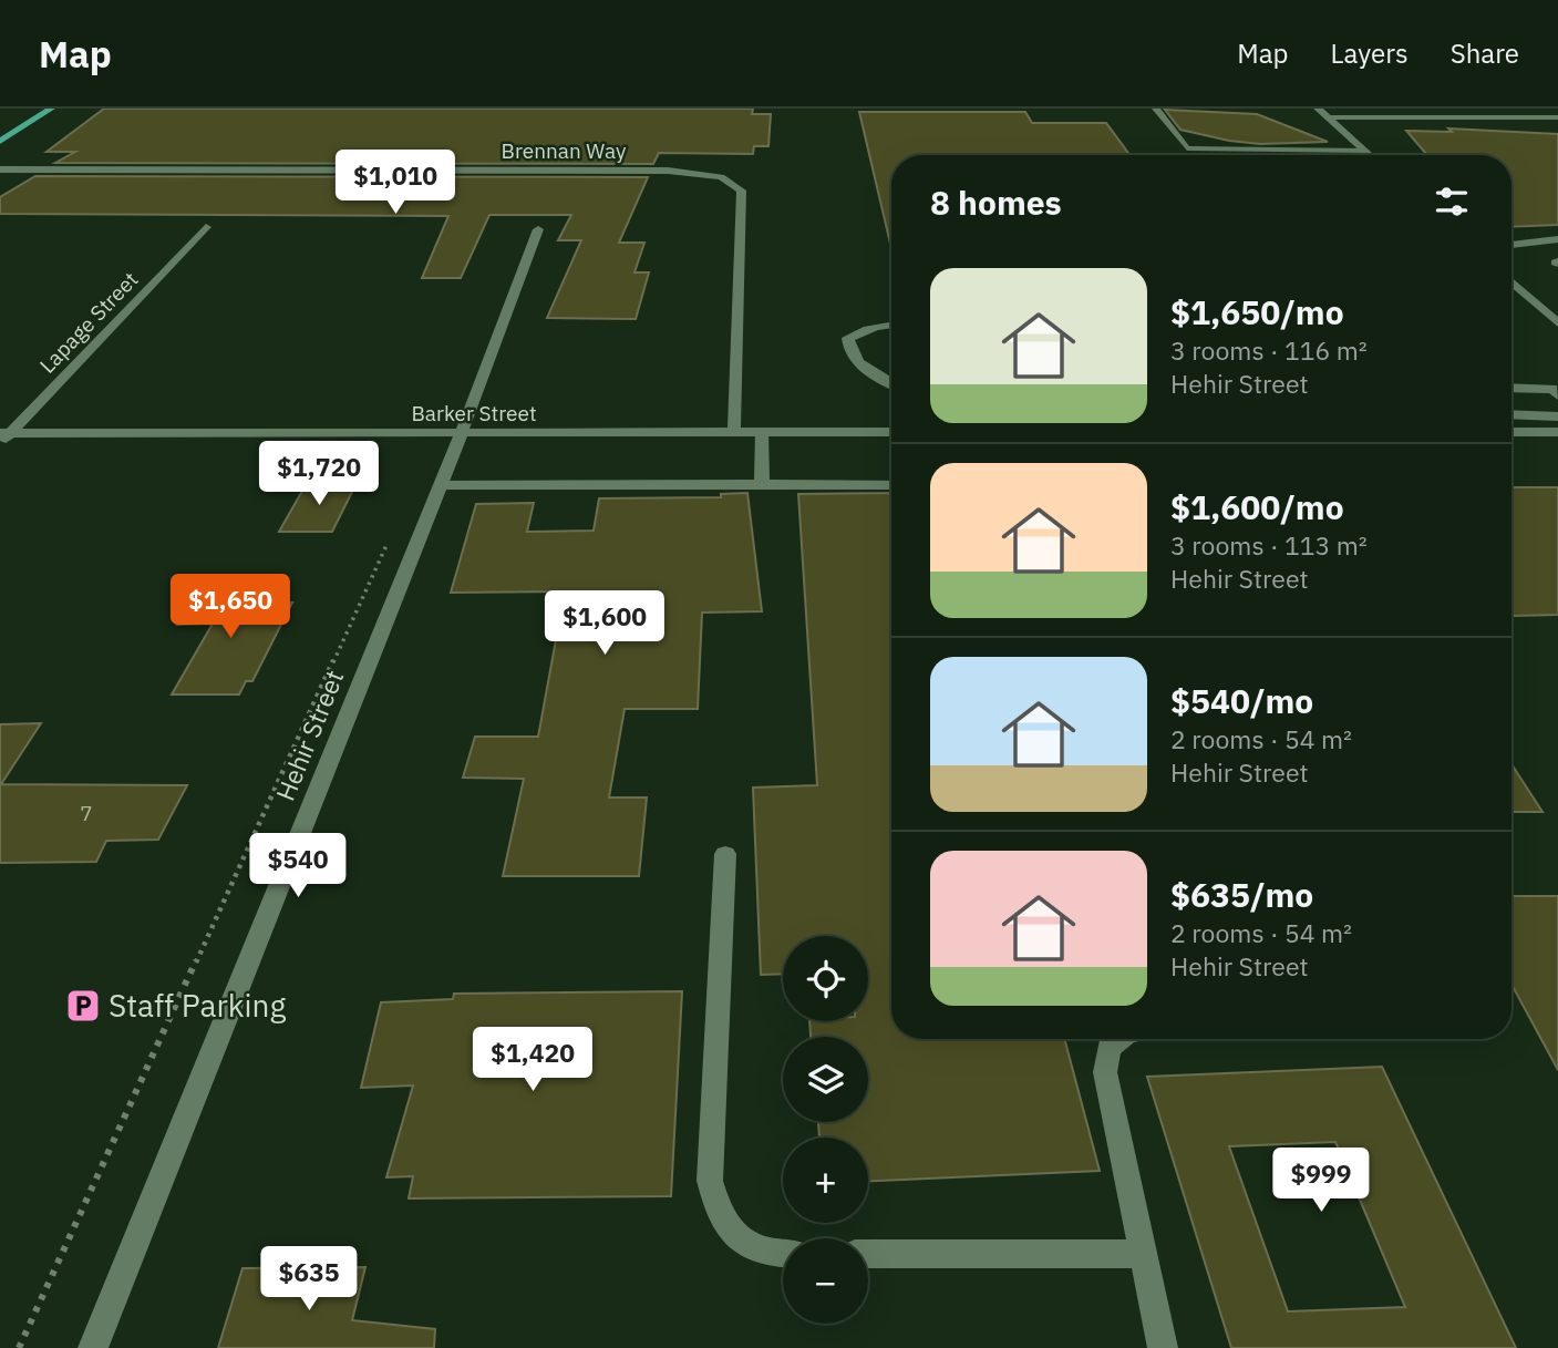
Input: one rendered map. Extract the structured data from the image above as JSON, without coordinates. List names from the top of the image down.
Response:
{
  "streets": {
    "street": [
      "Brennan Way",
      "Lapage Street",
      "Barker Street",
      "Hehir Street"
    ]
  },
  "crossings": [
    ["Brennan Way", "Barker Street"],
    ["Lapage Street", "Barker Street"],
    ["Barker Street", "Hehir Street"]
  ],
  "places": {
    "parking": ["Staff Parking"]
  },
  "house_numbers": ["7"],
  "page": {
    "header": "Map",
    "nav": ["Map", "Layers", "Share"],
    "price": [
      "$1,010",
      "$1,720",
      "$1,650",
      "$1,600",
      "$540",
      "$1,420",
      "$999",
      "$635"
    ],
    "heading": "8 homes",
    "list": [
      {
        "name": "$1,650/mo",
        "note": "3 rooms · 116 m² · Hehir Street"
      },
      {
        "name": "$1,600/mo",
        "note": "3 rooms · 113 m² · Hehir Street"
      },
      {
        "name": "$540/mo",
        "note": "2 rooms · 54 m² · Hehir Street"
      },
      {
        "name": "$635/mo",
        "note": "2 rooms · 54 m² · Hehir Street"
      }
    ],
    "map_buttons": ["+", "−"]
  }
}
